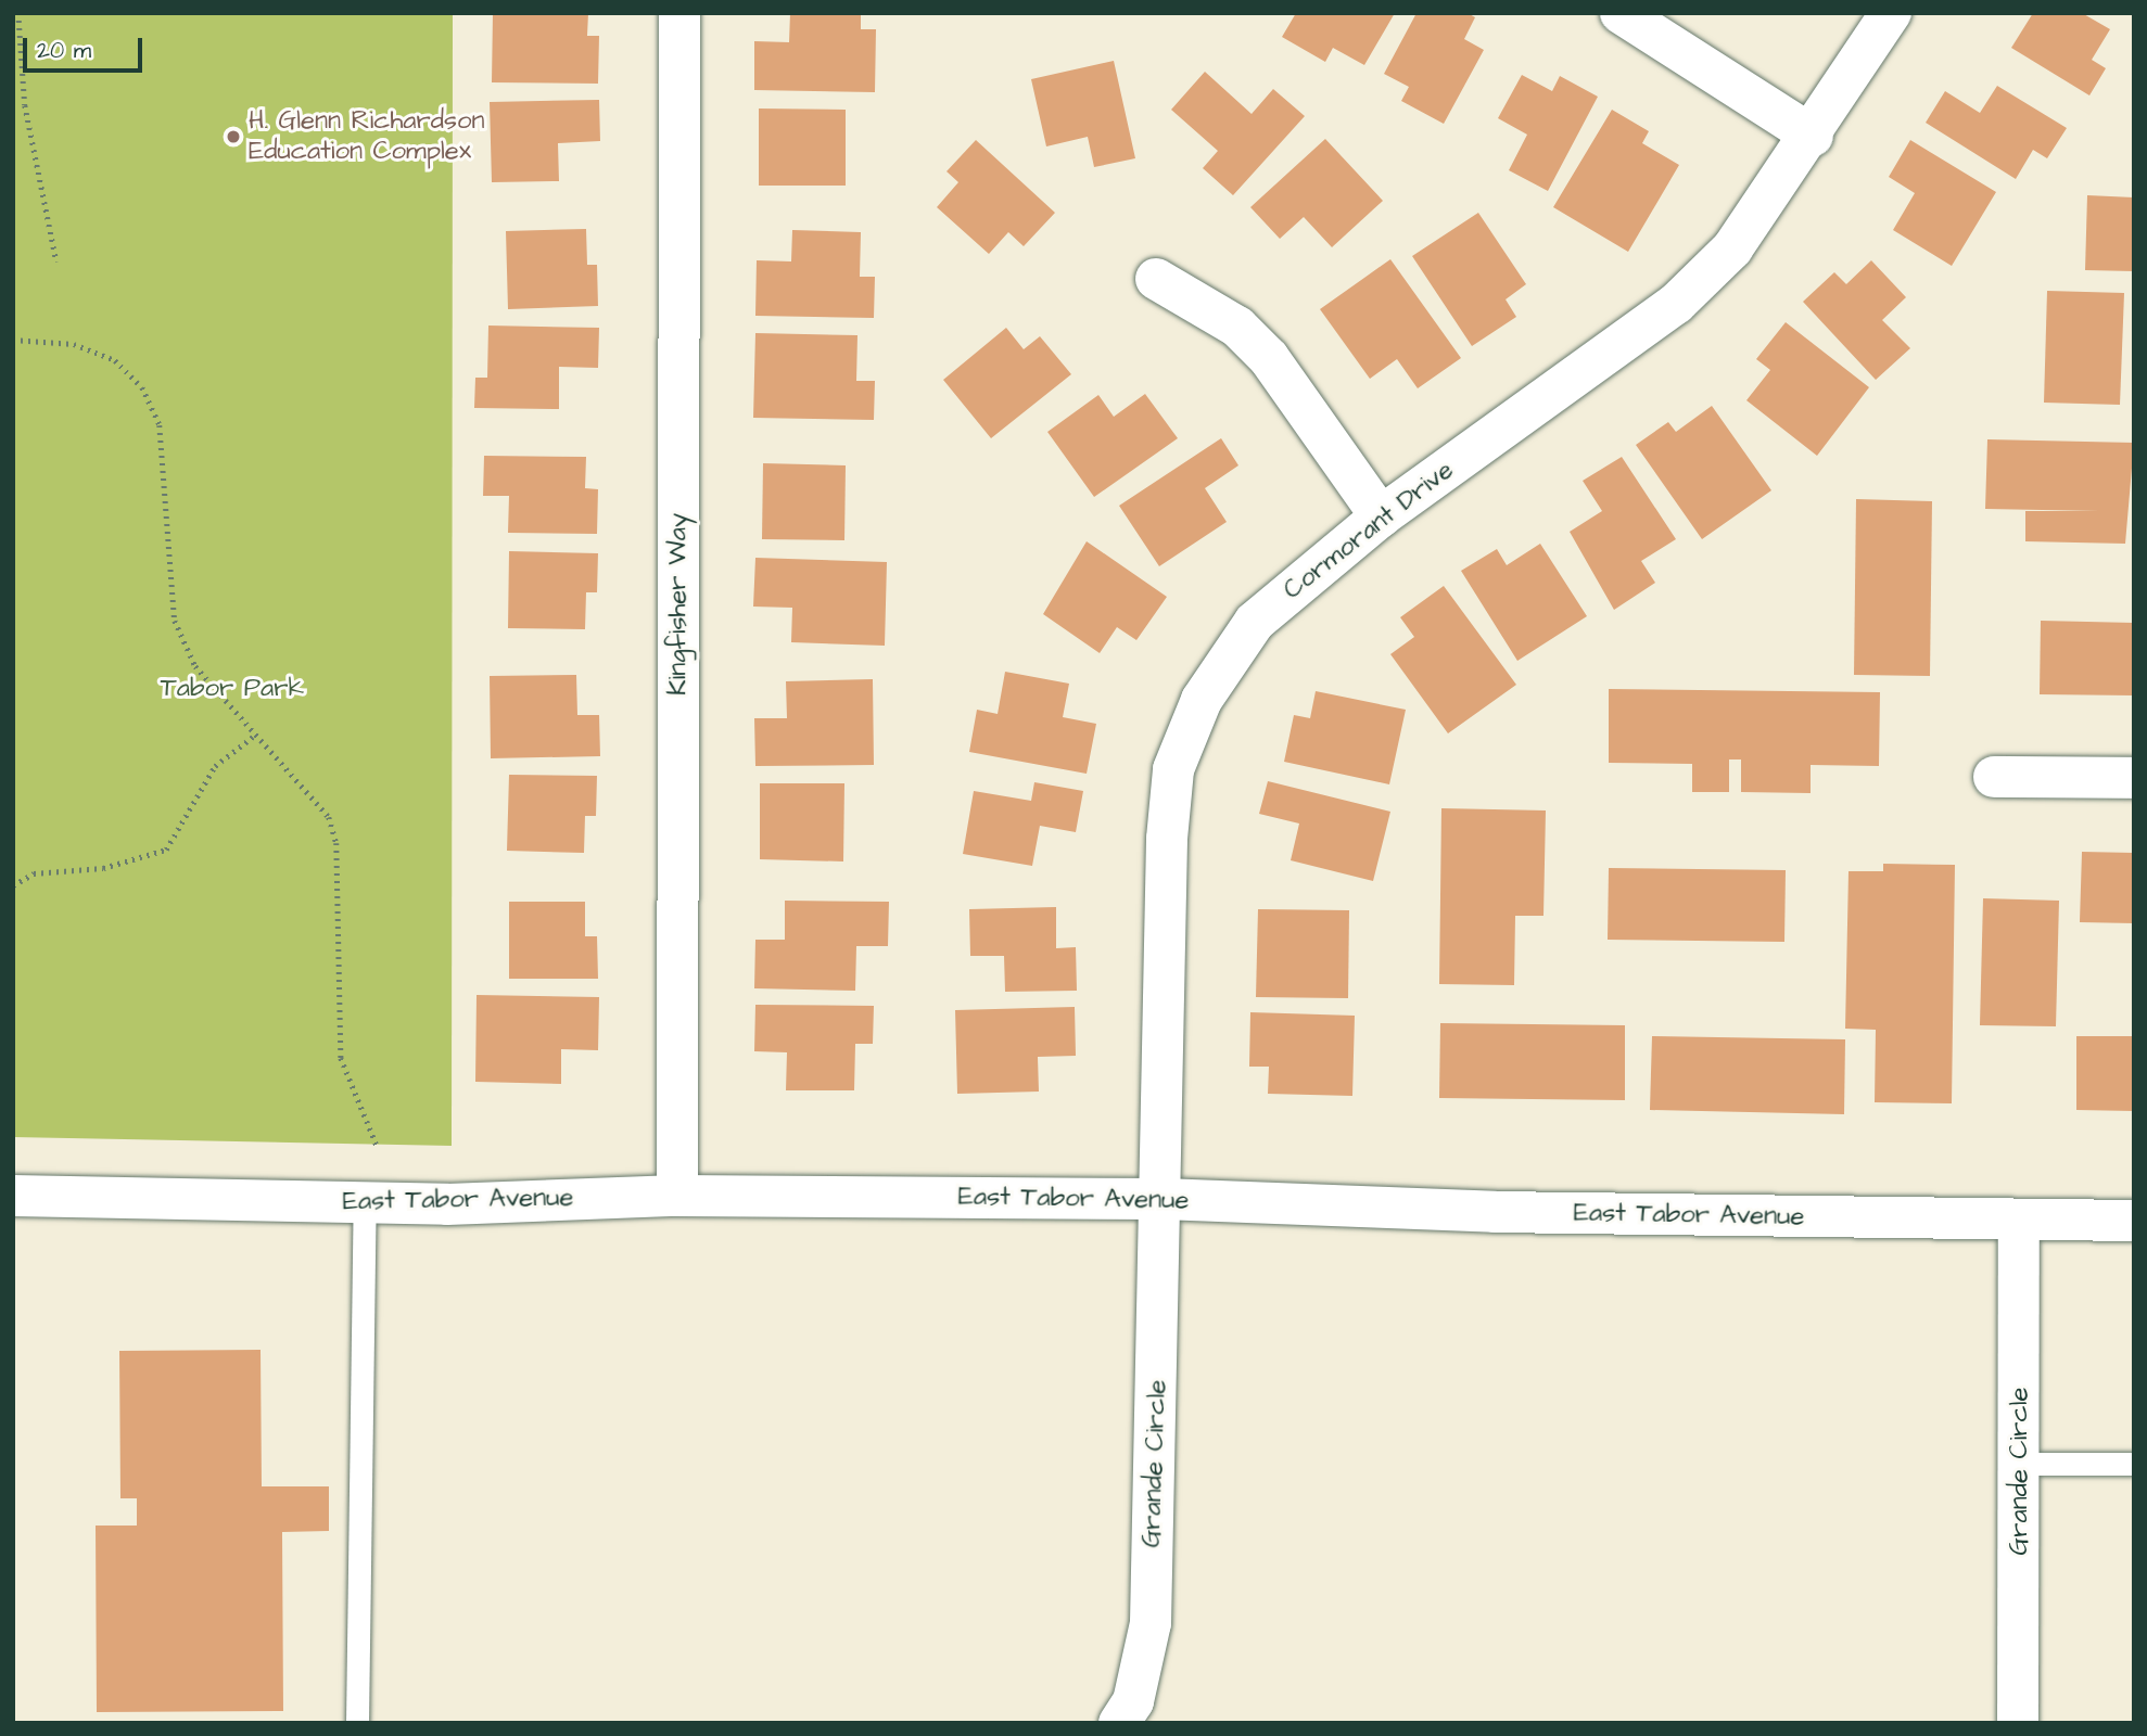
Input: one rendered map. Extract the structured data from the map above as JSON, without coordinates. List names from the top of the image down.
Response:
{
  "streets": {
    "street": [
      "Cormorant Drive",
      "Kingfisher Way",
      "East Tabor Avenue",
      "Grande Circle"
    ]
  },
  "crossings": [
    ["Cormorant Drive", "East Tabor Avenue"],
    ["Cormorant Drive", "Grande Circle"],
    ["Kingfisher Way", "East Tabor Avenue"],
    ["East Tabor Avenue", "Grande Circle"]
  ],
  "parks": ["Tabor Park"],
  "places": ["H. Glenn Richardson Education Complex"],
  "scale_bar": "20 m"
}
